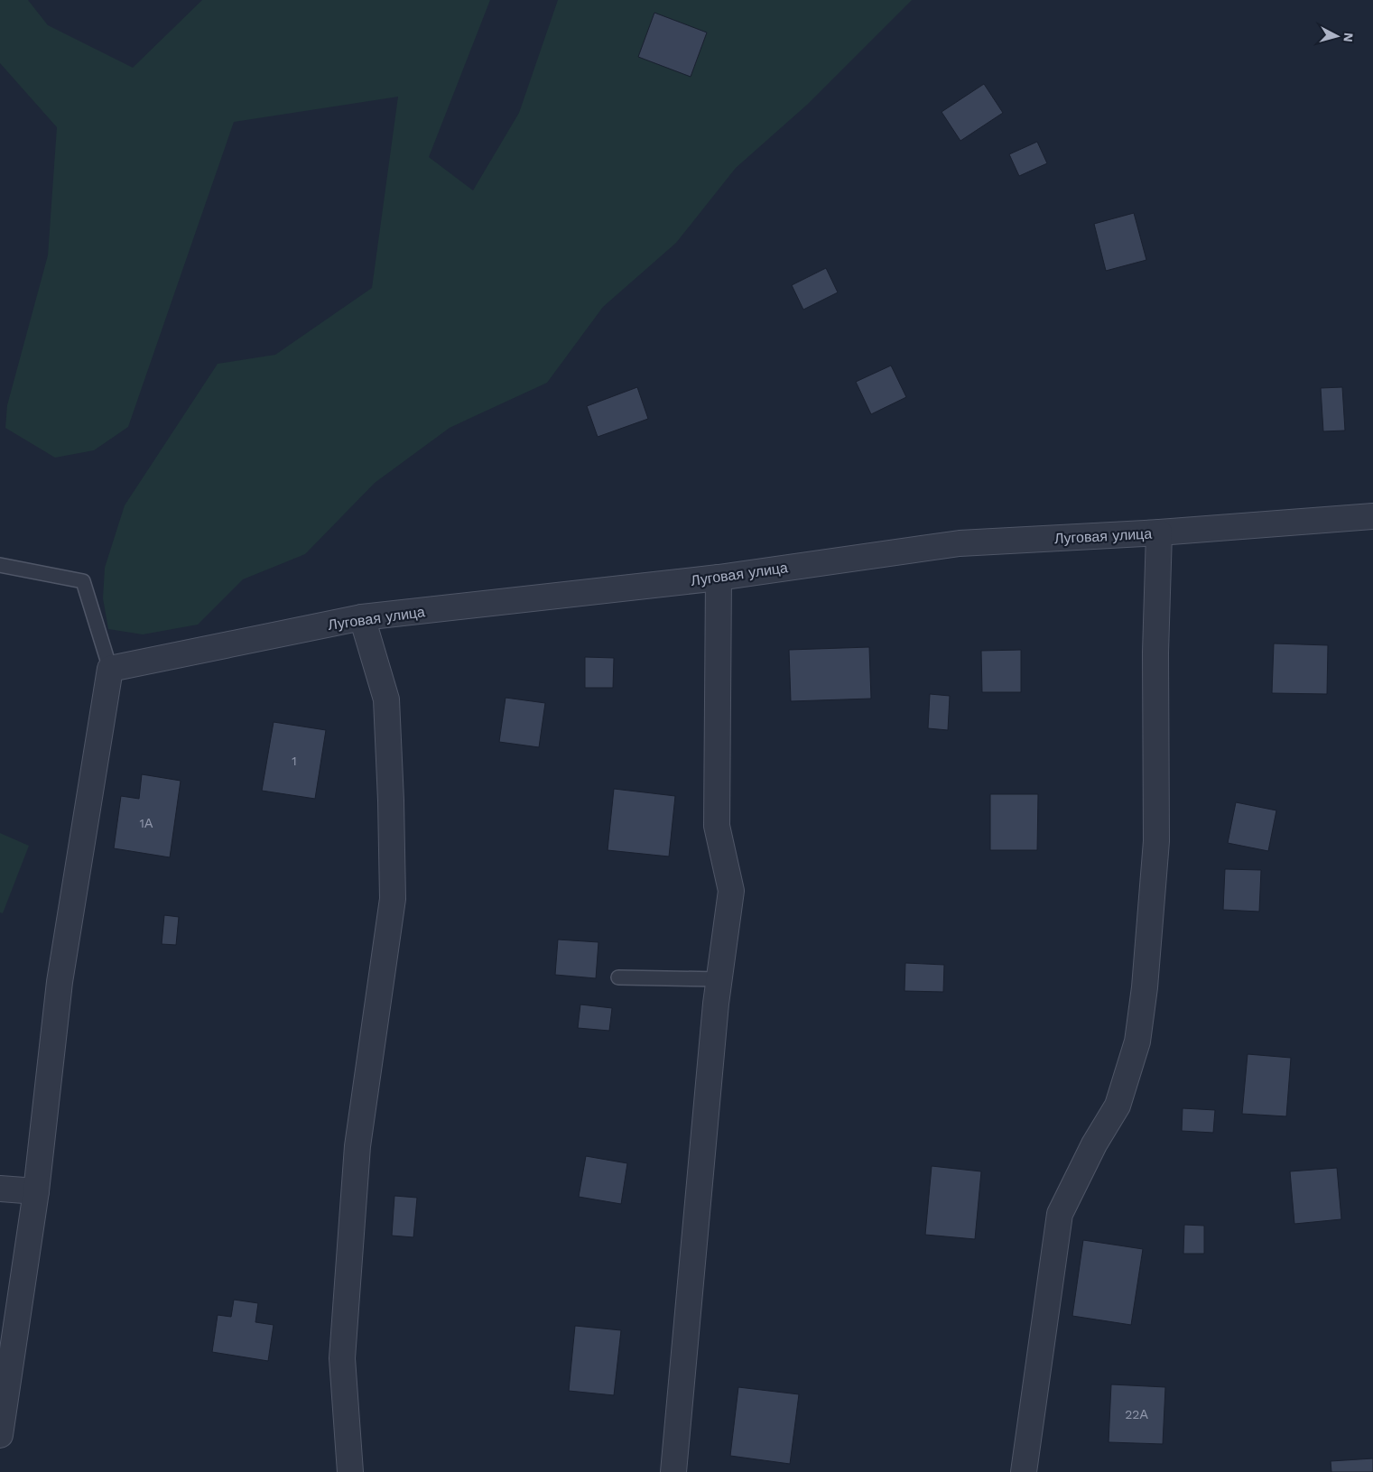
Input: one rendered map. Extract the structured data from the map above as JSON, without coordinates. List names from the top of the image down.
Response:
{
  "streets": {
    "street": ["Луговая улица"]
  },
  "house_numbers": ["1", "1А", "22А"],
  "north": "right"
}
